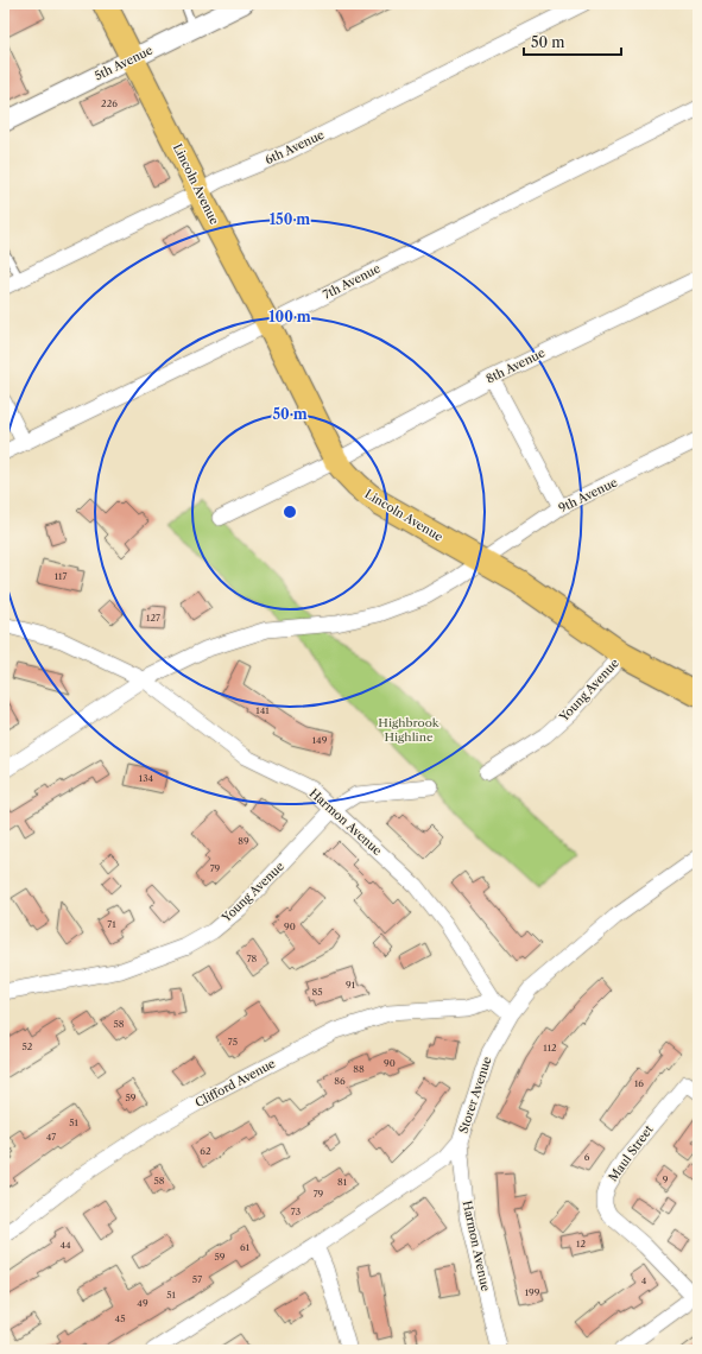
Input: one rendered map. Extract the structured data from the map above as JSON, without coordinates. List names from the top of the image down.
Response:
{
  "streets": {
    "main road": ["Lincoln Avenue"],
    "street": [
      "5th Avenue",
      "6th Avenue",
      "7th Avenue",
      "8th Avenue",
      "9th Avenue",
      "Young Avenue",
      "Harmon Avenue",
      "Clifford Avenue",
      "Storer Avenue",
      "Maul Street"
    ]
  },
  "crossings": [
    ["5th Avenue", "Lincoln Avenue"],
    ["6th Avenue", "Lincoln Avenue"],
    ["Lincoln Avenue", "7th Avenue"],
    ["Lincoln Avenue", "8th Avenue"],
    ["Lincoln Avenue", "9th Avenue"],
    ["Lincoln Avenue", "Young Avenue"],
    ["9th Avenue", "Harmon Avenue"],
    ["Young Avenue", "Harmon Avenue"],
    ["Harmon Avenue", "Clifford Avenue"],
    ["Harmon Avenue", "Storer Avenue"]
  ],
  "parks": ["Highbrook Highline"],
  "house_numbers": [
    "226",
    "117",
    "127",
    "141",
    "149",
    "134",
    "89",
    "79",
    "71",
    "90",
    "78",
    "91",
    "85",
    "58",
    "75",
    "52",
    "112",
    "90",
    "88",
    "86",
    "16",
    "59",
    "51",
    "47",
    "62",
    "6",
    "9",
    "58",
    "81",
    "79",
    "73",
    "12",
    "44",
    "61",
    "59",
    "57",
    "4",
    "199",
    "51",
    "49",
    "45"
  ],
  "scale_bar": "50 m",
  "rings": ["150 m", "100 m", "50 m"]
}
